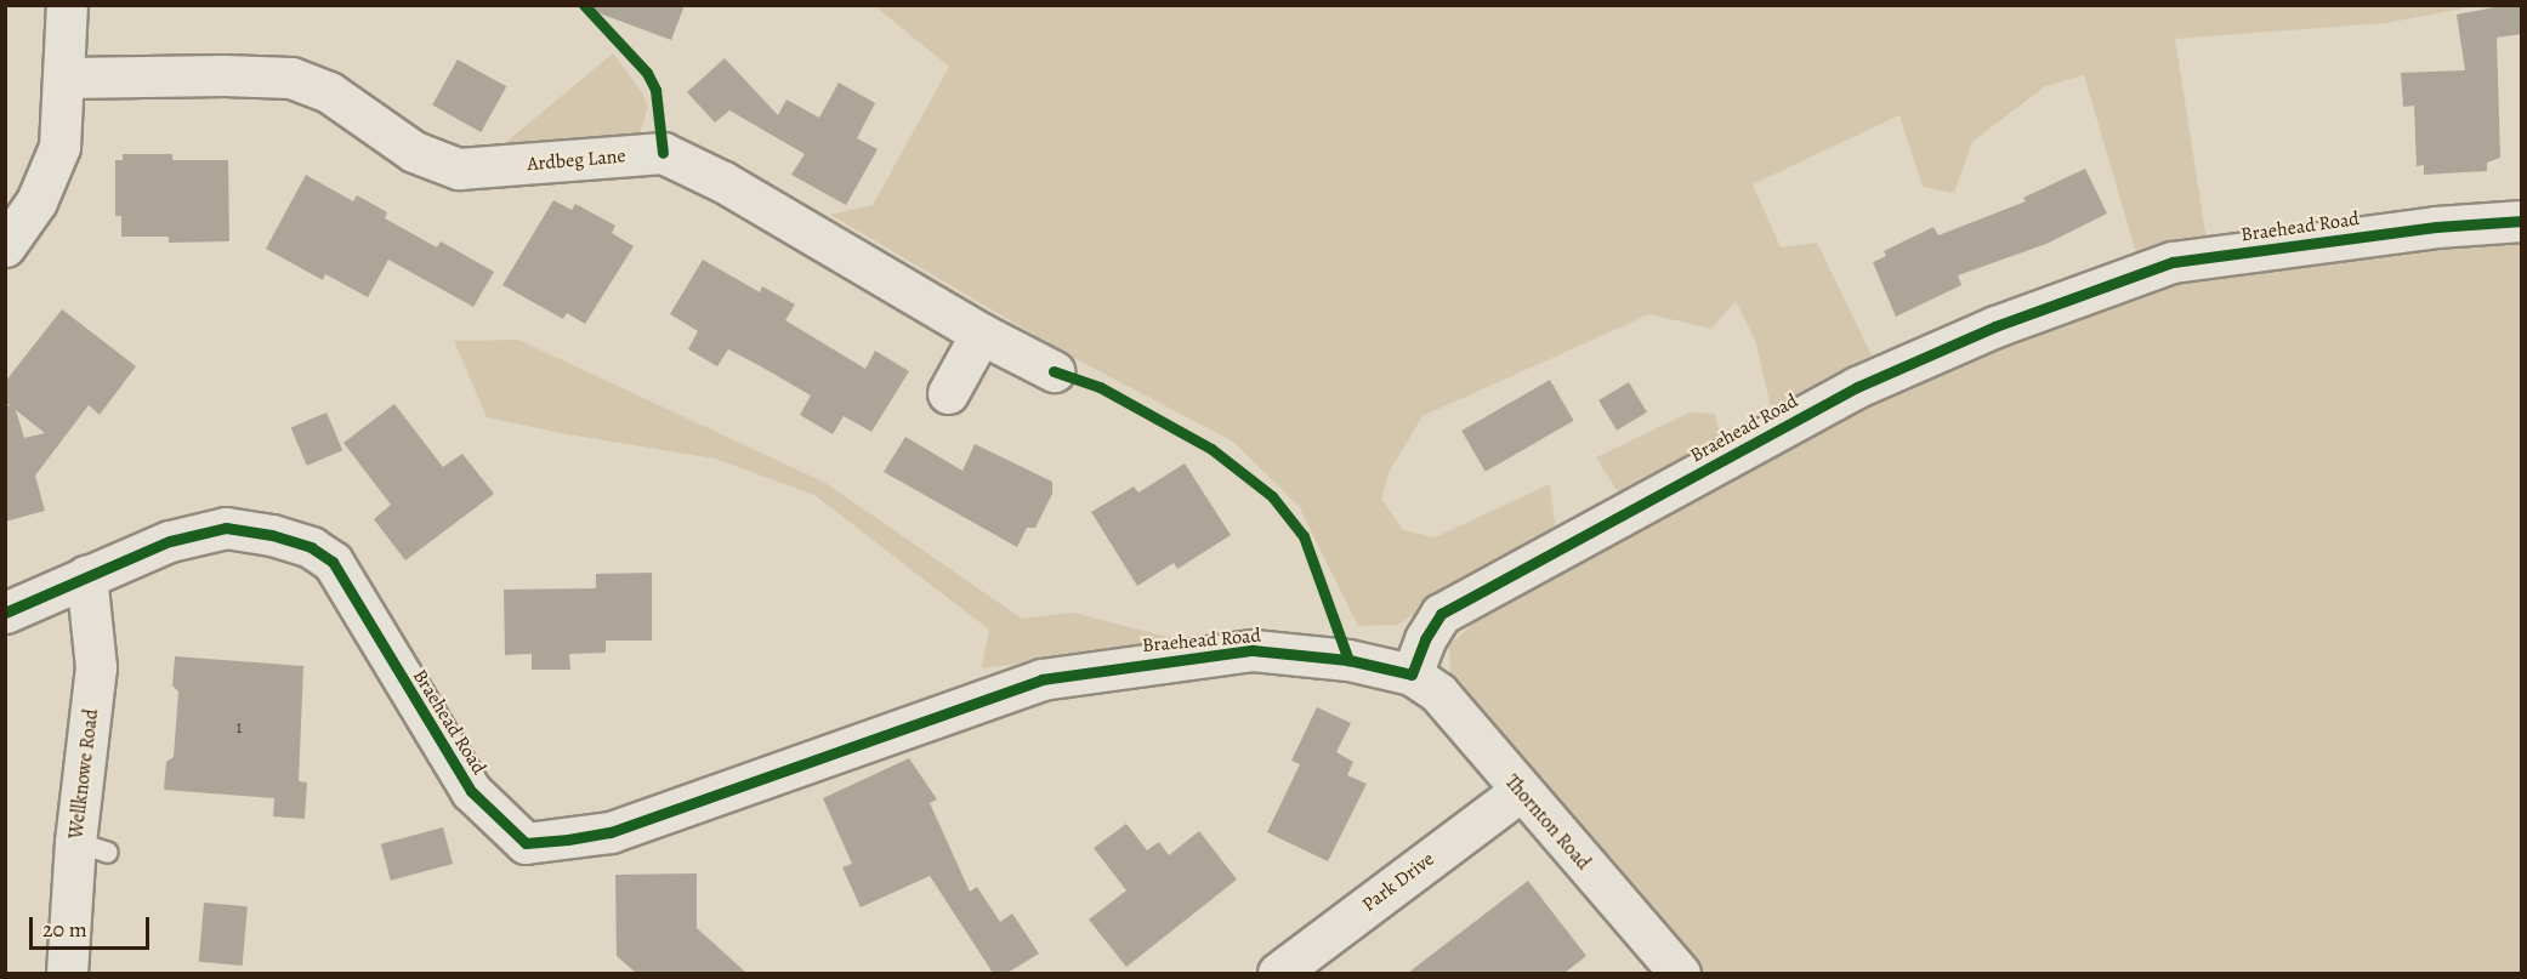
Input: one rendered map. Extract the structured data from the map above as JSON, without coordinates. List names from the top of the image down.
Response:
{
  "streets": {
    "street": [
      "Ardbeg Lane",
      "Braehead Road",
      "Wellknowe Road",
      "Thornton Road",
      "Park Drive"
    ]
  },
  "crossings": [
    ["Braehead Road", "Wellknowe Road"],
    ["Braehead Road", "Thornton Road"],
    ["Thornton Road", "Park Drive"]
  ],
  "house_numbers": ["1"],
  "scale_bar": "20 m"
}
